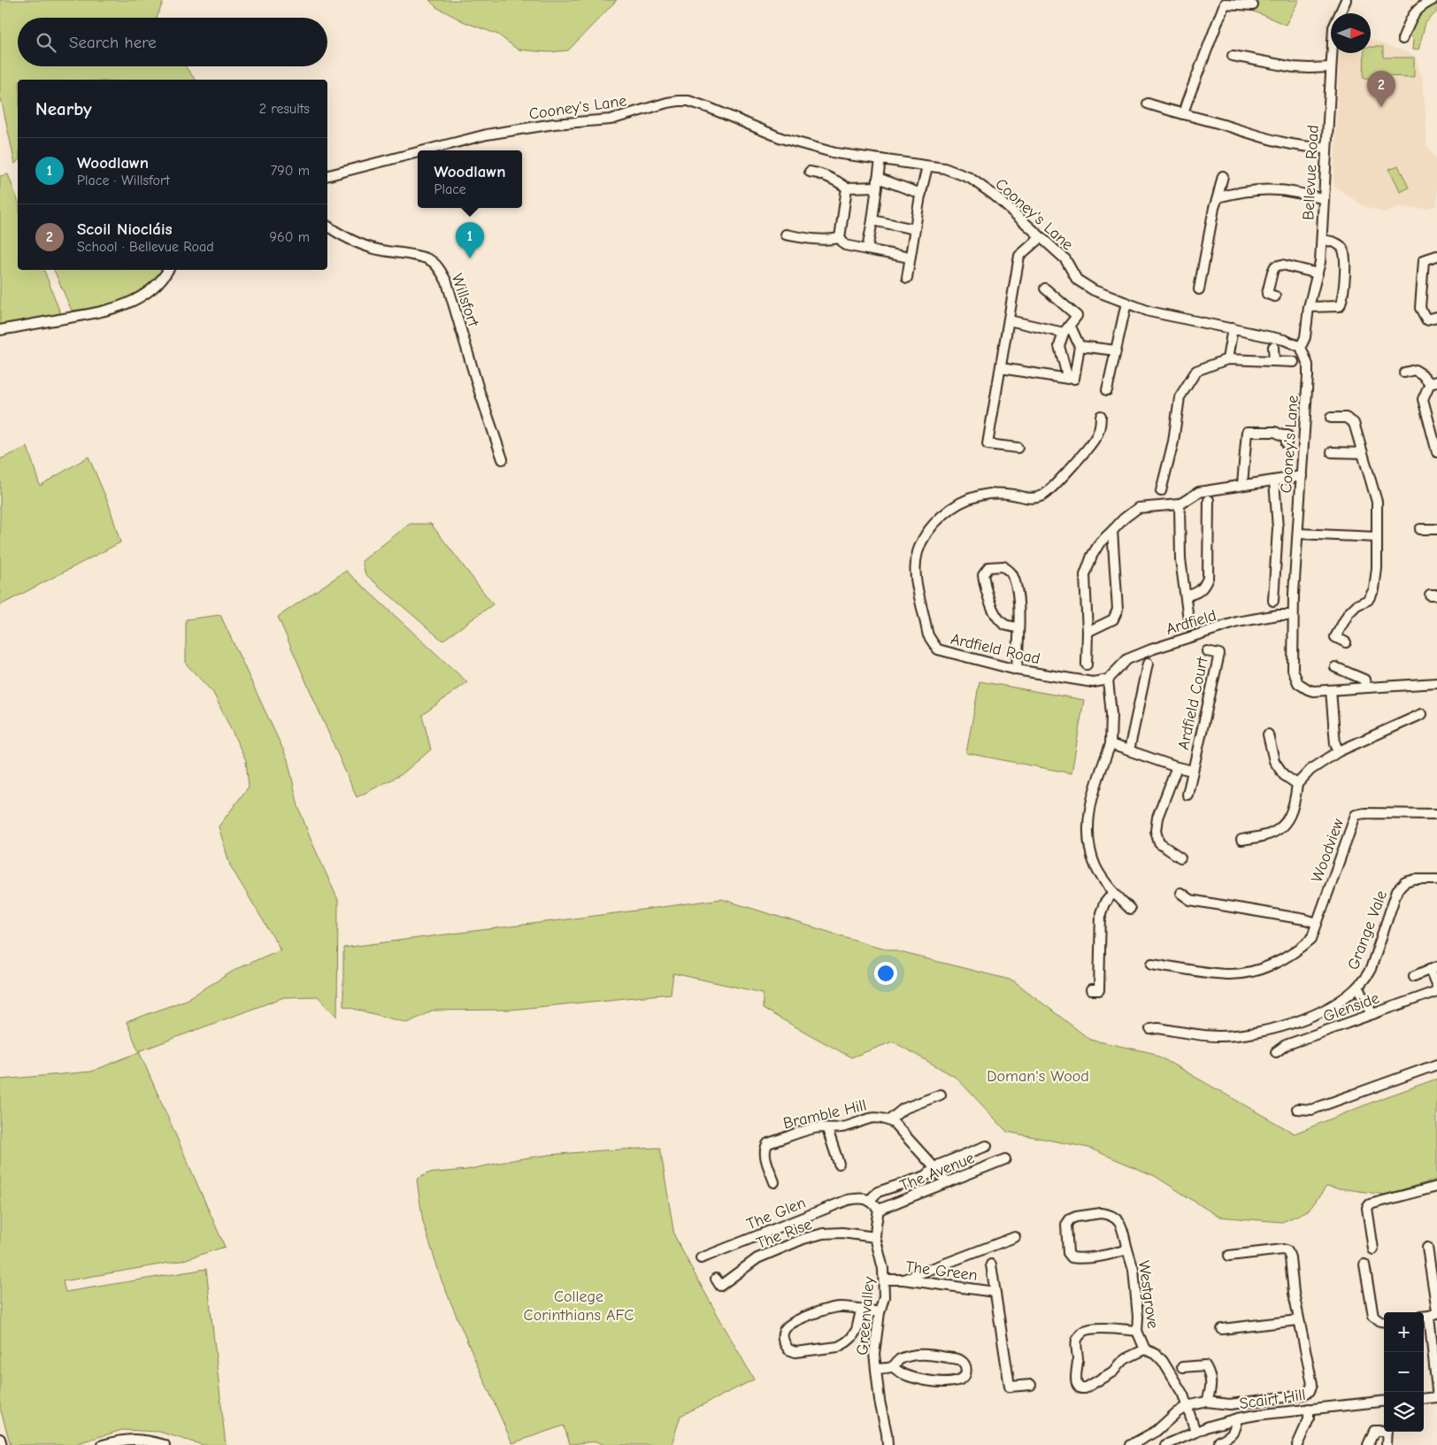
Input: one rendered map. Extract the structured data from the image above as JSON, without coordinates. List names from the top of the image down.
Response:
{
  "streets": {
    "street": [
      "Cooney's Lane",
      "Bellevue Road",
      "Willsfort",
      "Ardfield",
      "Ardfield Road",
      "Ardfield Court",
      "Woodview",
      "Grange Vale",
      "Glenside",
      "Bramble Hill",
      "The Avenue",
      "The Glen",
      "The Rise",
      "The Green",
      "Westgrove",
      "Greenvalley",
      "Scairt Hill"
    ]
  },
  "crossings": [
    ["Cooney's Lane", "Bellevue Road"],
    ["Cooney's Lane", "Ardfield"],
    ["Ardfield", "Ardfield Road"],
    ["Bramble Hill", "The Avenue"],
    ["The Avenue", "Greenvalley"],
    ["The Rise", "Greenvalley"],
    ["The Green", "Greenvalley"],
    ["Westgrove", "Scairt Hill"]
  ],
  "parks": ["Doman's Wood", "College Corinthians AFC"],
  "north": "right",
  "page": {
    "search": "Search here",
    "pins": ["2", "1"],
    "heading": ["Nearby", "2 results"],
    "list": [
      {
        "mark": "1",
        "name": "Woodlawn",
        "note": "Place · Willsfort",
        "value": "790 m"
      },
      {
        "mark": "2",
        "name": "Scoil Niocláis",
        "note": "School · Bellevue Road",
        "value": "960 m"
      }
    ],
    "popup": ["Woodlawn", "Place"],
    "map_buttons": ["+", "−"]
  }
}
